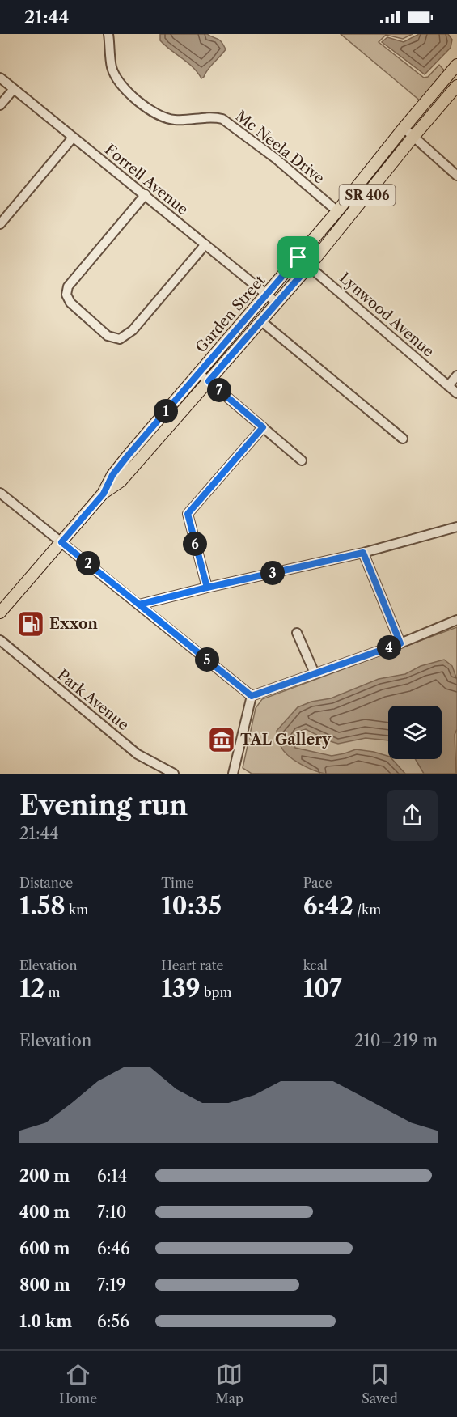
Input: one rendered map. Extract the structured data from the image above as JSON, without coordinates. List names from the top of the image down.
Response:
{
  "streets": {
    "main road": ["SR 406", "Garden Street"],
    "street": [
      "Mc Neela Drive",
      "Forrell Avenue",
      "Lynwood Avenue",
      "Park Avenue"
    ]
  },
  "crossings": [
    ["Mc Neela Drive", "Garden Street"],
    ["Forrell Avenue", "Garden Street"],
    ["Garden Street", "Lynwood Avenue"]
  ],
  "places": {
    "fuel station": ["Exxon"],
    "museum": ["TAL Gallery"]
  },
  "page": {
    "status": "21:44",
    "pins": [
      "7",
      "1",
      "6",
      "2",
      "3",
      "4",
      "5"
    ],
    "heading": ["Evening run", "21:44"],
    "stats": [
      ["Distance", "1.58 km"],
      ["Time", "10:35"],
      ["Pace", "6:42 /km"],
      ["Elevation", "12 m"],
      ["Heart rate", "139 bpm"],
      ["kcal", "107"]
    ],
    "chart": ["Elevation", "210–219 m"],
    "list": [
      {
        "name": "200 m",
        "note": "6:14"
      },
      {
        "name": "400 m",
        "note": "7:10"
      },
      {
        "name": "600 m",
        "note": "6:46"
      },
      {
        "name": "800 m",
        "note": "7:19"
      },
      {
        "name": "1.0 km",
        "note": "6:56"
      }
    ],
    "tabs": ["Home", "Map", "Saved"]
  }
}
